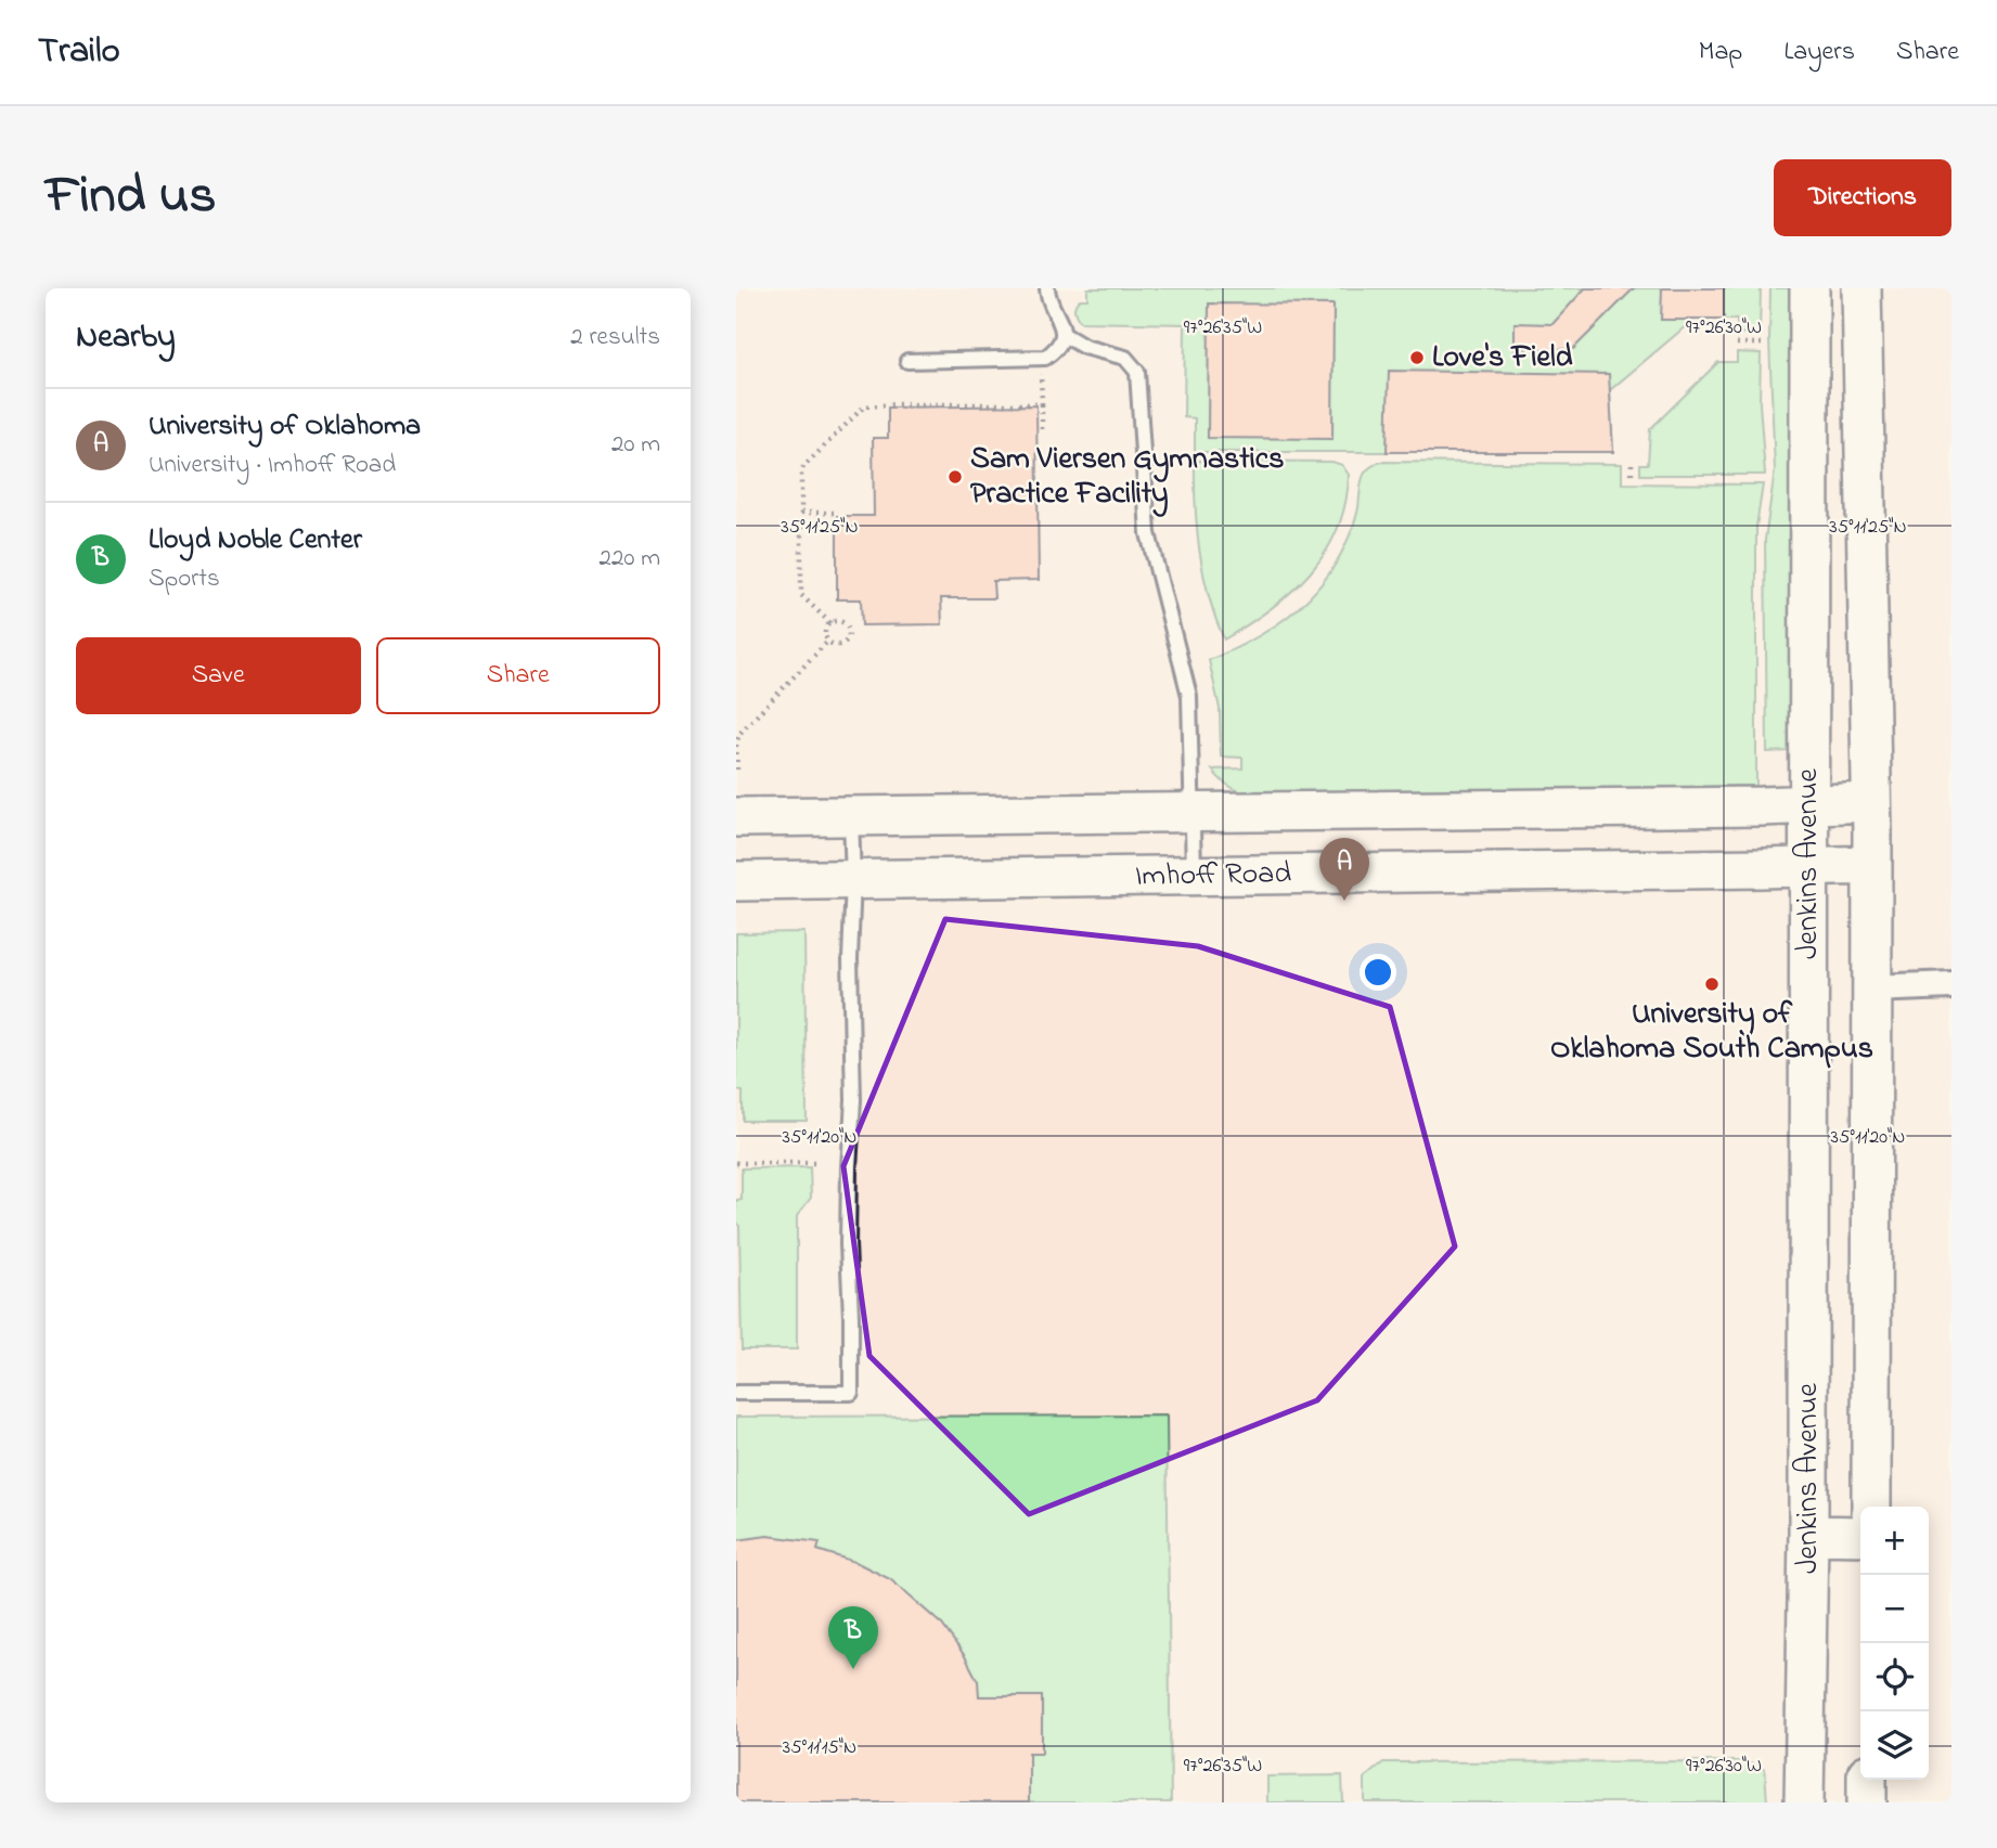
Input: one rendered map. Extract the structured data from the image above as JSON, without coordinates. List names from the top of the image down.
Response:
{
  "streets": {
    "main road": ["Jenkins Avenue", "Imhoff Road"]
  },
  "crossings": [
    ["Jenkins Avenue", "Imhoff Road"]
  ],
  "places": ["Love's Field", "Sam Viersen Gymnastics Practice Facility", "University of Oklahoma South Campus"],
  "page": {
    "header": "Trailo",
    "nav": ["Map", "Layers", "Share"],
    "title": "Find us",
    "buttons": [
      "Directions",
      ["Save", "Share"]
    ],
    "heading": ["Nearby", "2 results"],
    "list": [
      {
        "mark": "A",
        "name": "University of Oklahoma",
        "note": "University · Imhoff Road",
        "value": "20 m"
      },
      {
        "mark": "B",
        "name": "Lloyd Noble Center",
        "note": "Sports",
        "value": "220 m"
      }
    ],
    "pins": ["A", "B"],
    "map_buttons": ["+", "−"]
  },
  "coordinates": [
    "97°26'35\"W",
    "97°26'30\"W",
    "35°11'25\"N",
    "35°11'20\"N",
    "35°11'15\"N"
  ]
}
